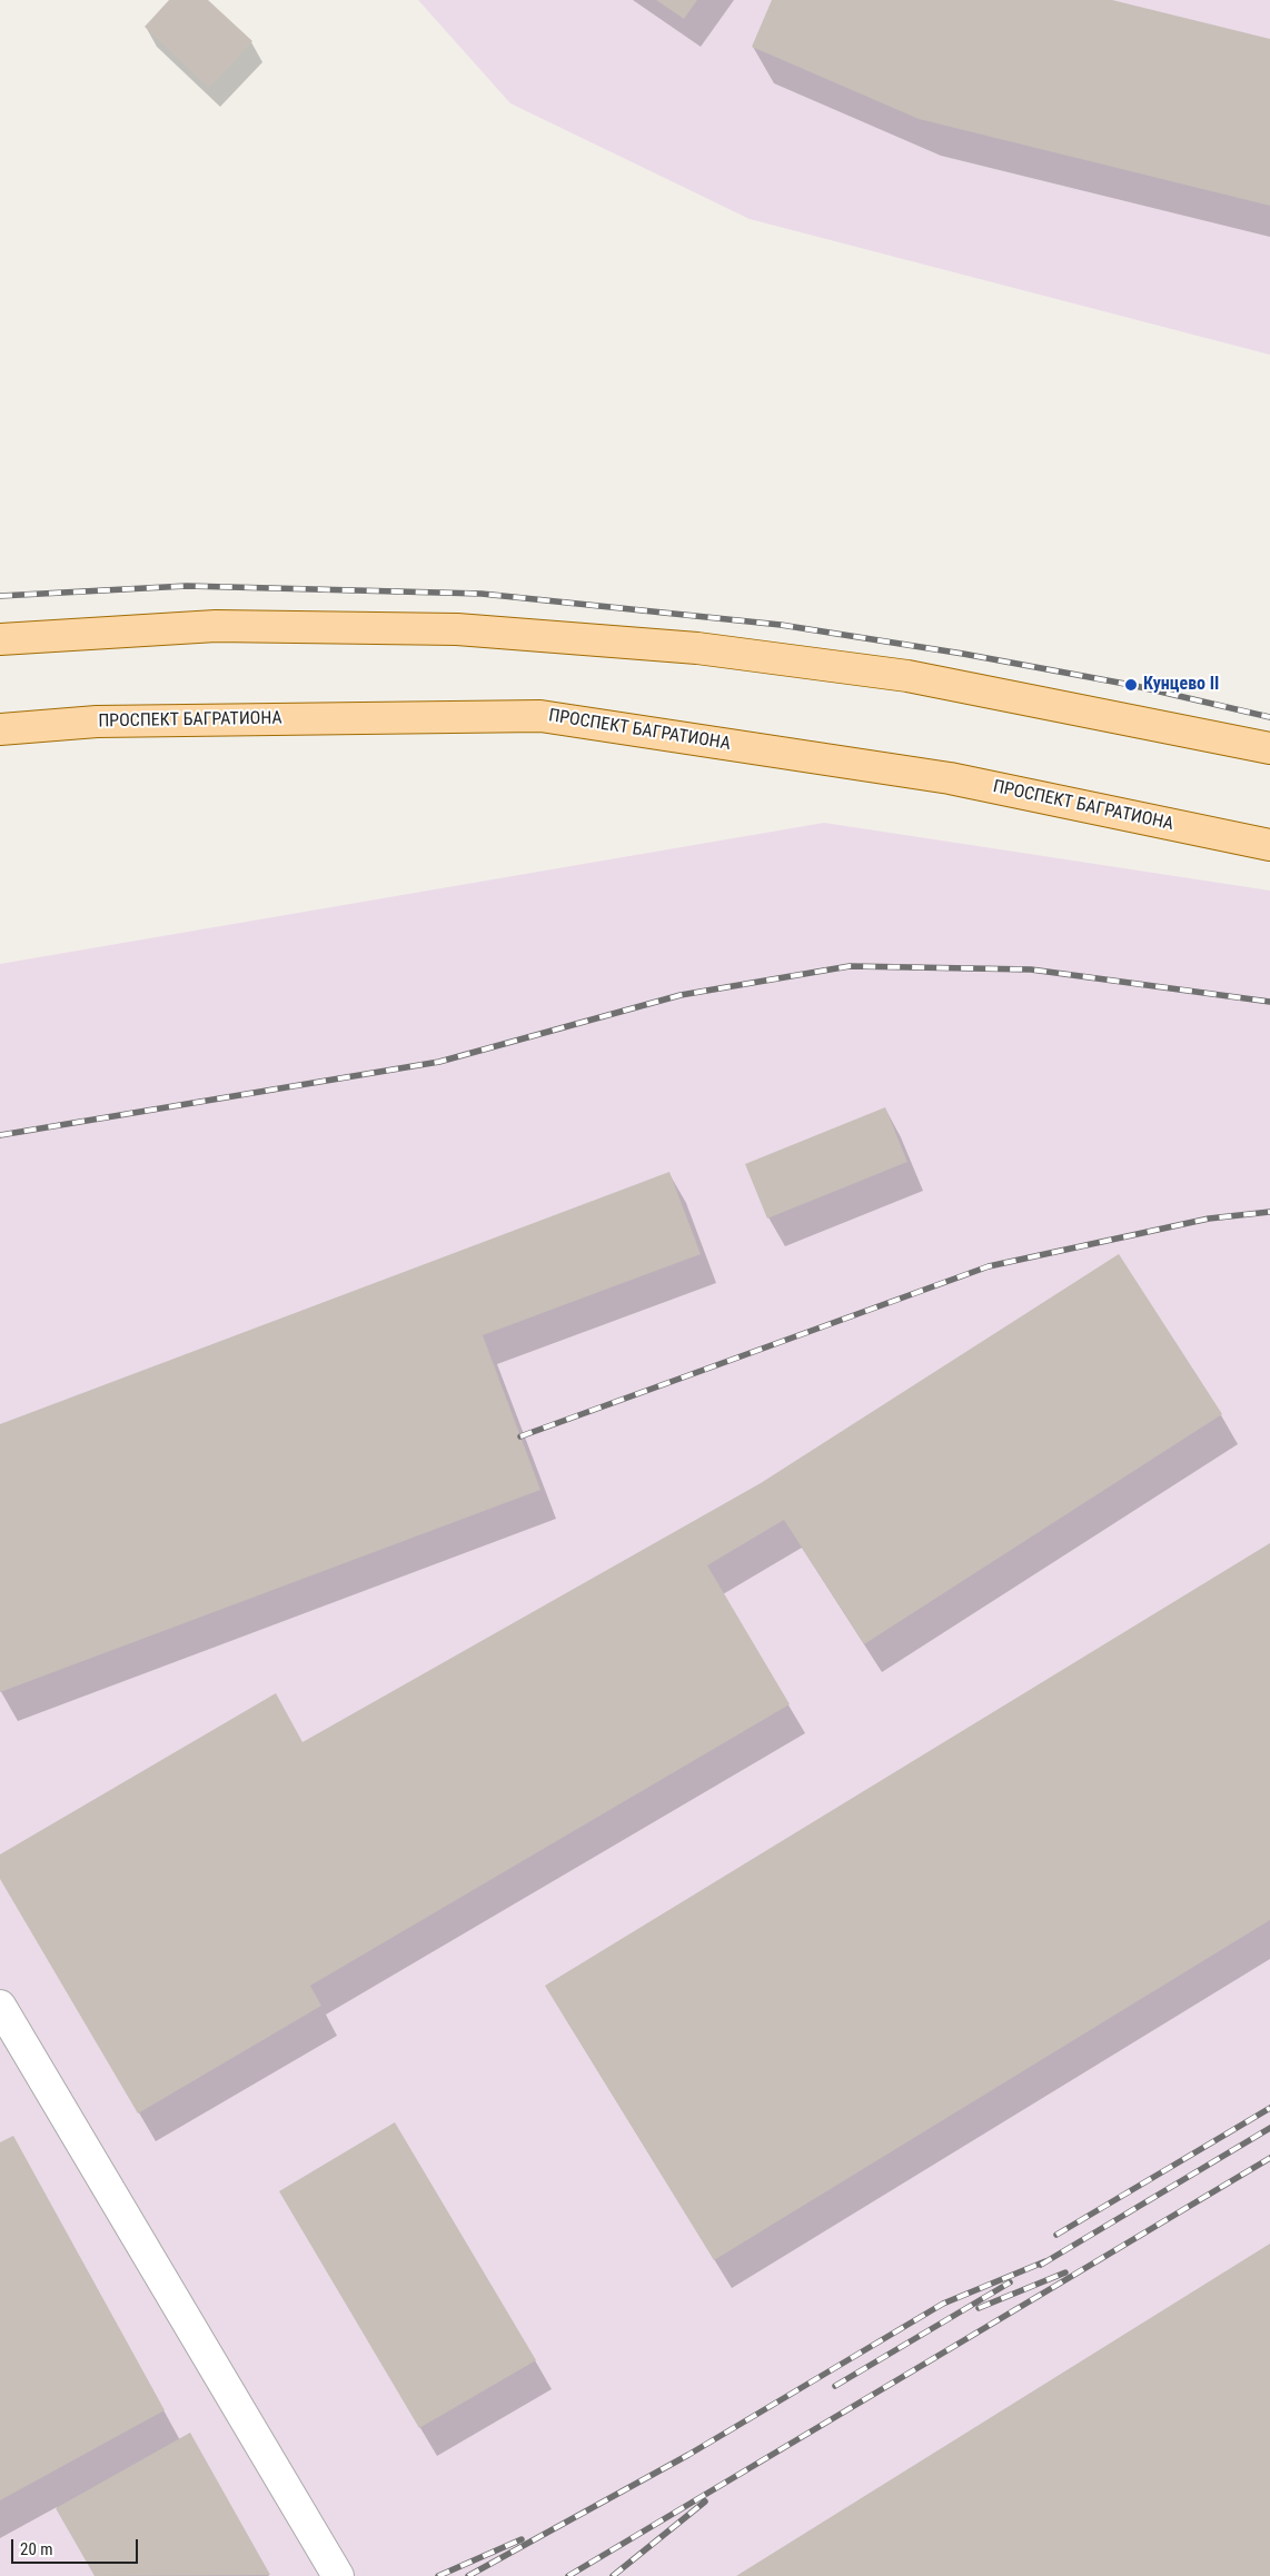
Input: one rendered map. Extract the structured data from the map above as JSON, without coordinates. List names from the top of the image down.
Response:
{
  "streets": {
    "main road": ["ПРОСПЕКТ БАГРАТИОНА"]
  },
  "places": ["Кунцево II"],
  "scale_bar": "20 m"
}
